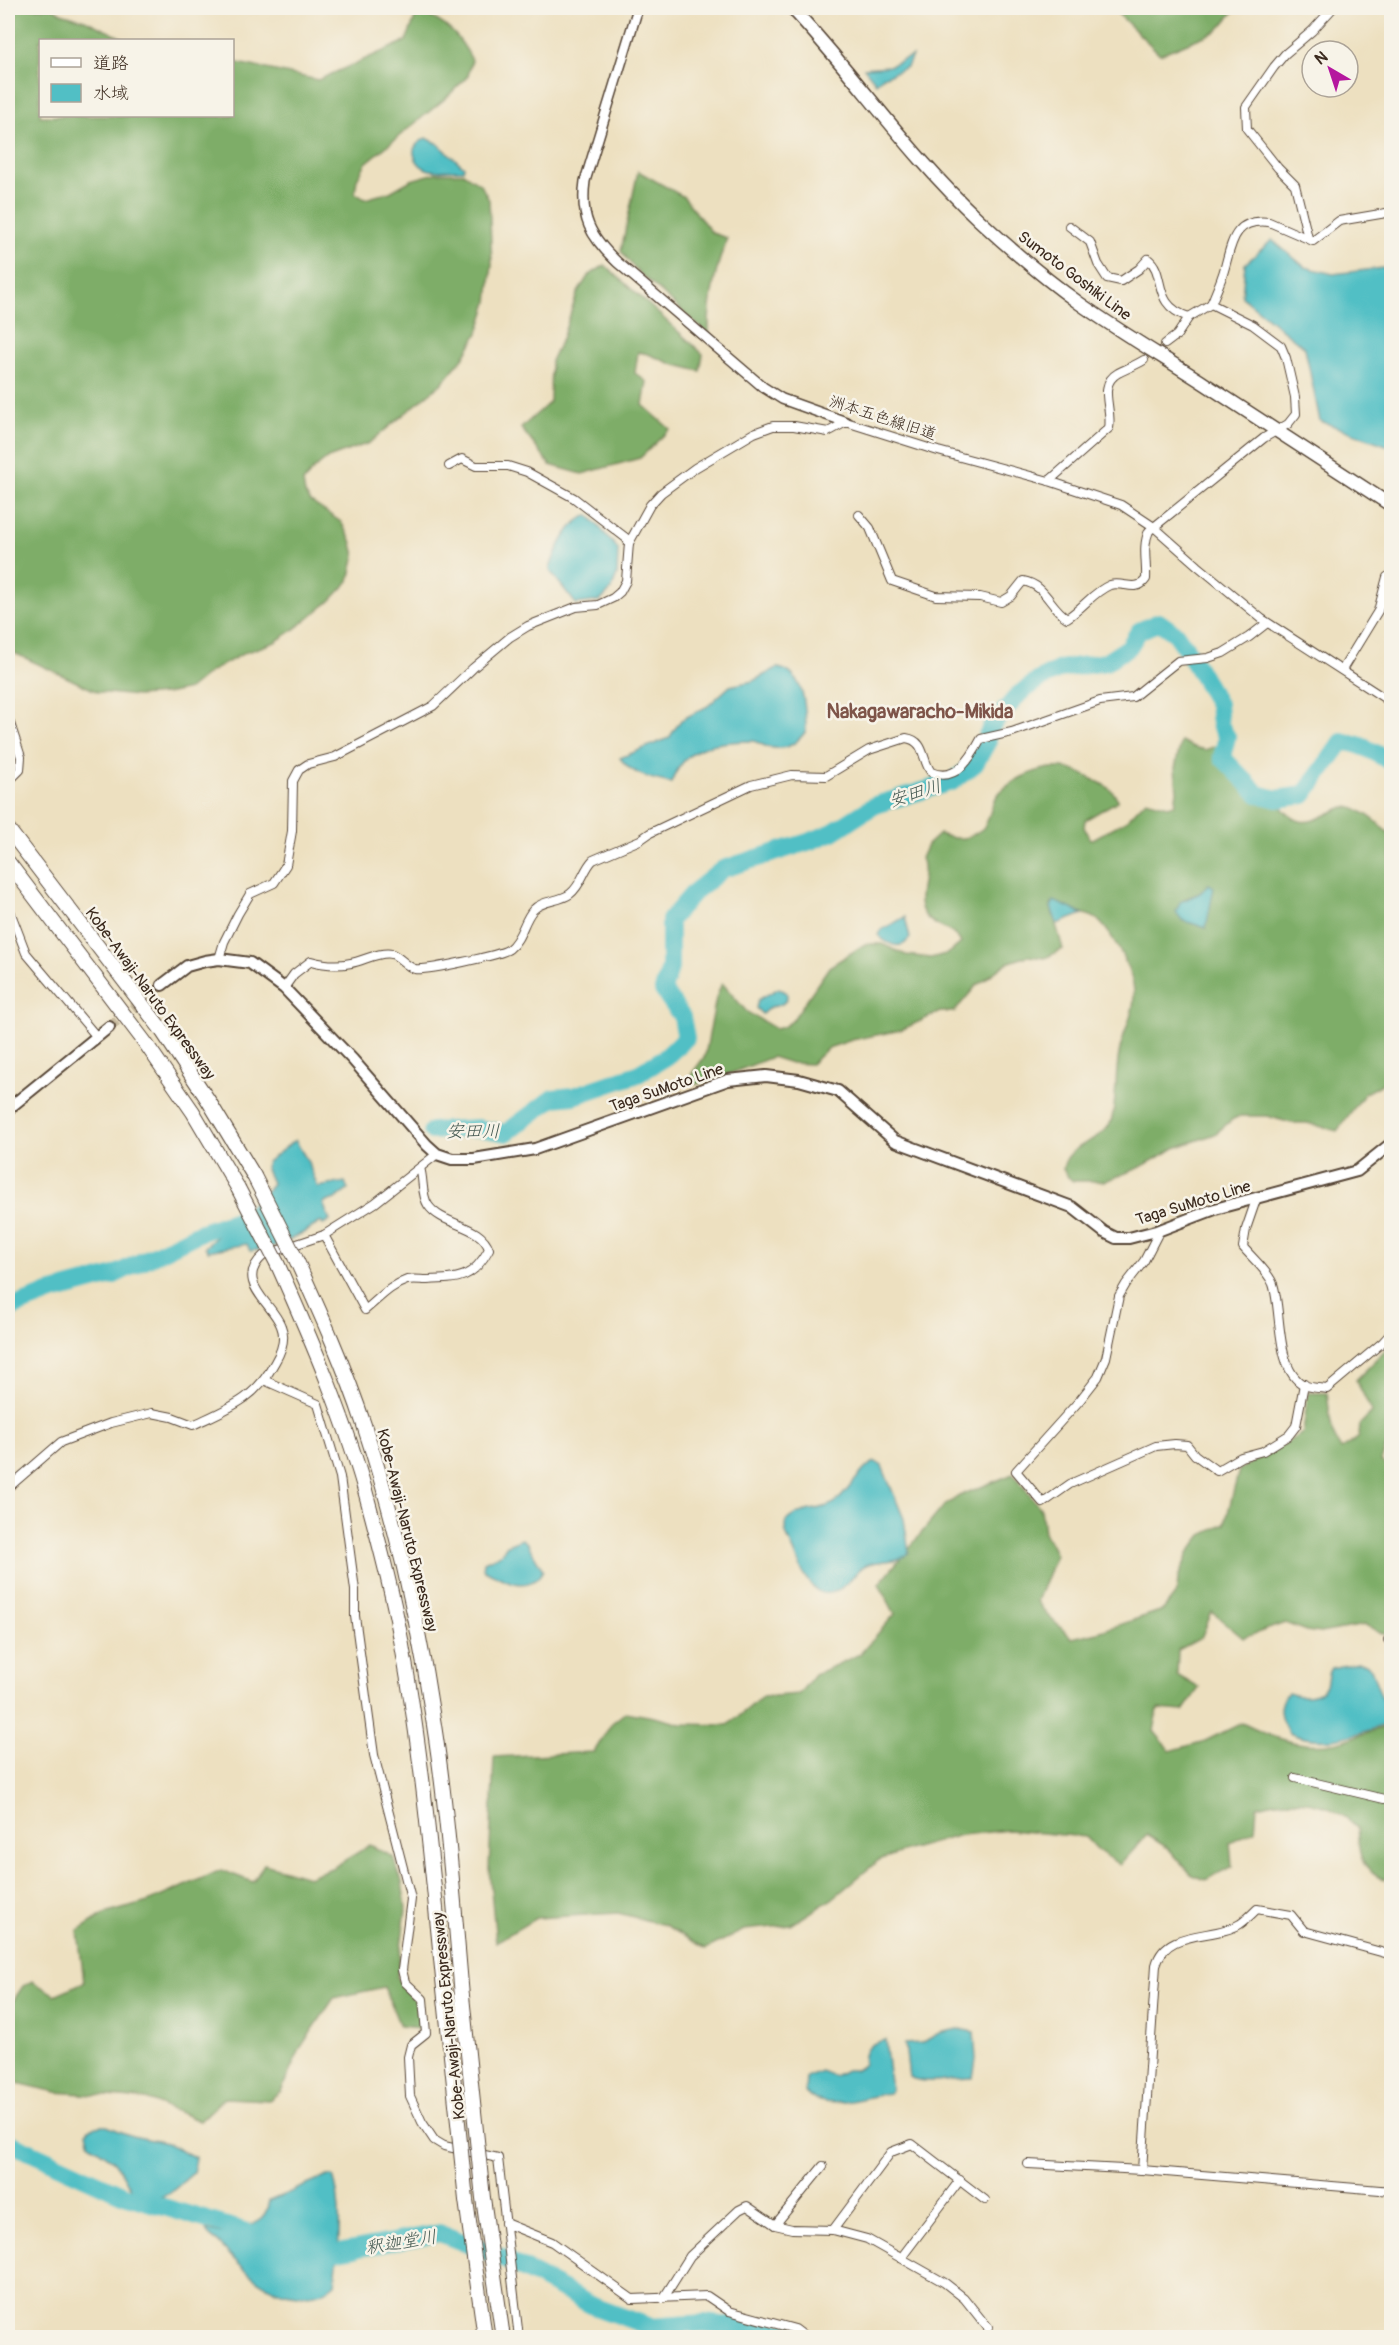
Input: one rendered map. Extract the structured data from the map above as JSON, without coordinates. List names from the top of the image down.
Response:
{
  "streets": {
    "highway": ["Kobe-Awaji-Naruto Expressway"],
    "main road": ["Sumoto Goshiki Line", "Taga SuMoto Line"],
    "street": ["洲本五色線旧道"]
  },
  "districts": ["Nakagawaracho-Mikida"],
  "water": ["安田川", "釈迦堂川"],
  "legend": ["道路", "水域"],
  "north": "top left"
}
